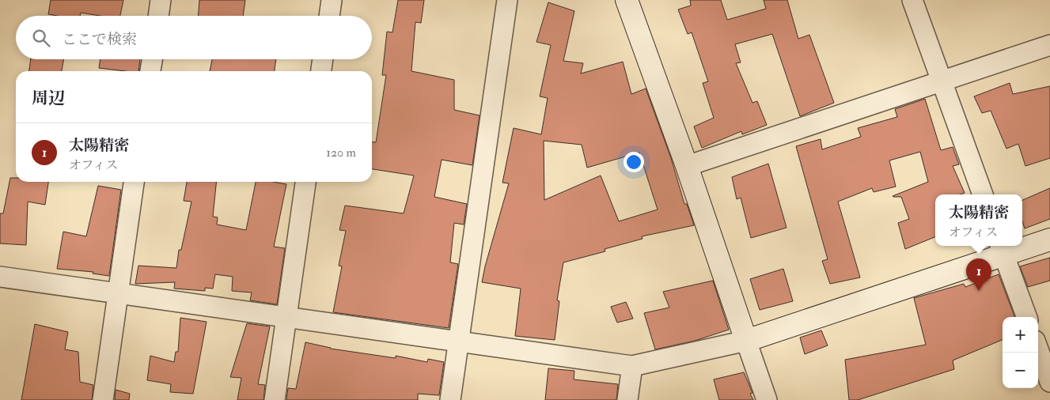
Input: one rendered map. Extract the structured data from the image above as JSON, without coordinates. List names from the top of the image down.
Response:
{
  "page": {
    "search": "ここで検索",
    "heading": "周辺",
    "list": [
      {
        "mark": "1",
        "name": "太陽精密",
        "note": "オフィス",
        "value": "120 m"
      }
    ],
    "popup": ["太陽精密", "オフィス"],
    "pins": "1",
    "map_buttons": ["+", "−"]
  }
}
